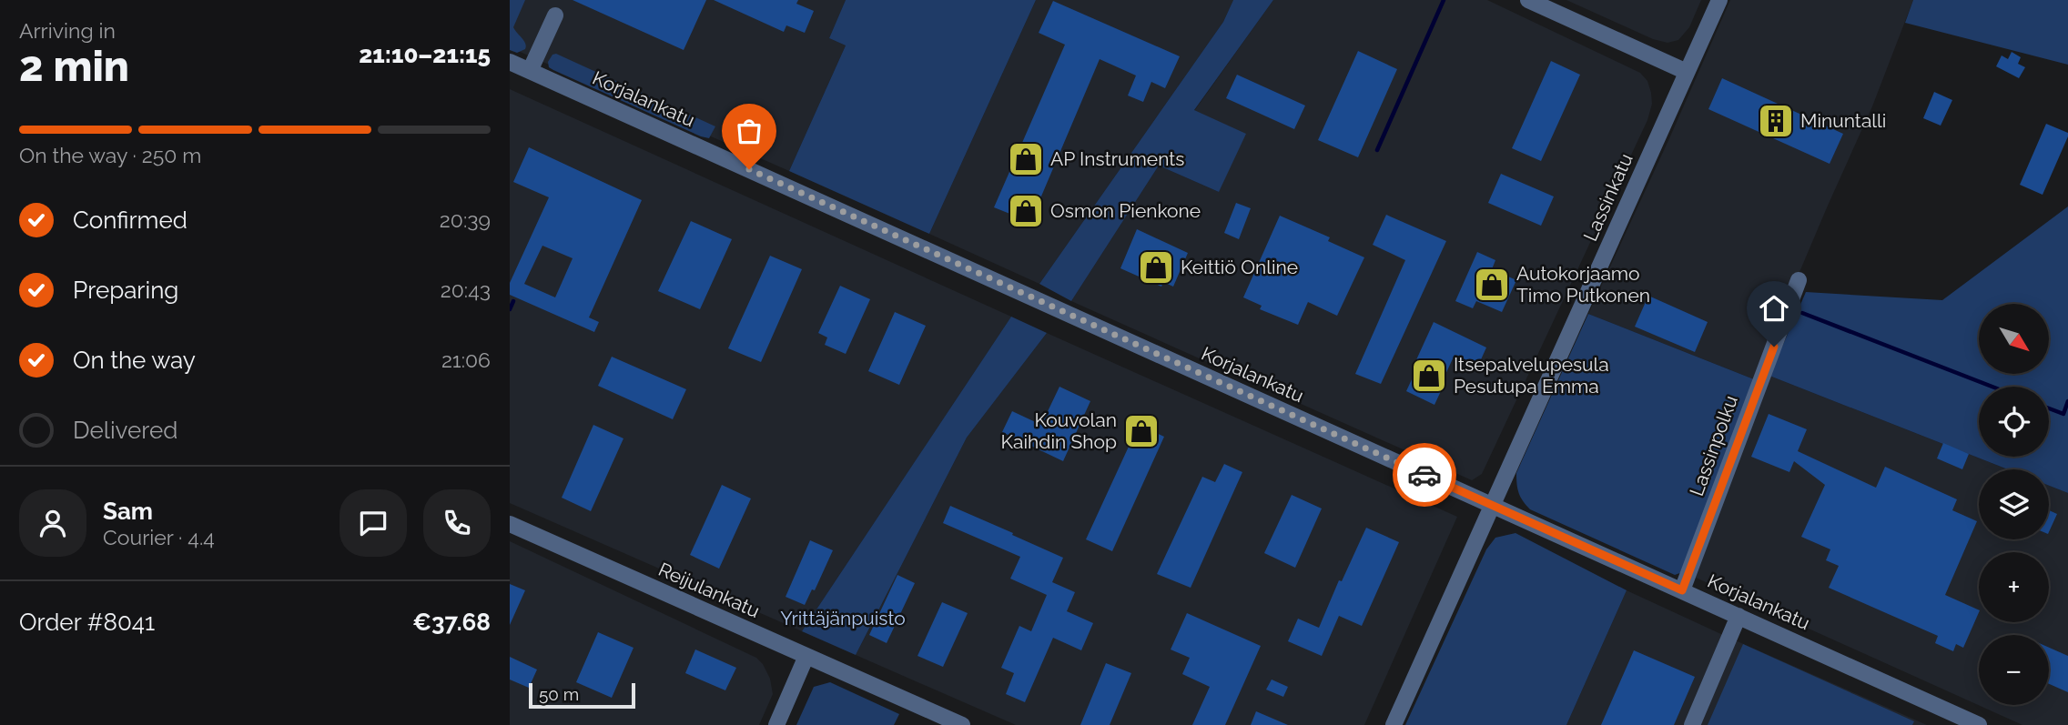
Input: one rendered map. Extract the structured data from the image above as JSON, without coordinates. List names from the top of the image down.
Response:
{
  "streets": {
    "street": [
      "Korjalankatu",
      "Lassinkatu",
      "Lassinpolku",
      "Reijulankatu"
    ]
  },
  "crossings": [
    ["Korjalankatu", "Lassinkatu"],
    ["Korjalankatu", "Lassinpolku"]
  ],
  "parks": ["Yrittäjänpuisto"],
  "places": {
    "building": ["Minuntalli"],
    "shop": [
      "AP Instruments",
      "Osmon Pienkone",
      "Keittiö Online",
      "Autokorjaamo Timo Putkonen",
      "Itsepalvelupesula Pesutupa Emma",
      "Kouvolan Kaihdin Shop"
    ]
  },
  "scale_bar": "50 m",
  "north": "bottom right",
  "page": {
    "heading": ["2 min", "Arriving in", "21:10–21:15"],
    "panel": [
      "Sam",
      "Courier · 4.4",
      "Order #8041",
      "€37.68"
    ],
    "bar": "On the way · 250 m",
    "list": [
      ["Confirmed", "20:39"],
      ["Preparing", "20:43"],
      ["On the way", "21:06"],
      "Delivered"
    ],
    "map_buttons": ["+", "−"],
    "scale": "50 m"
  }
}
